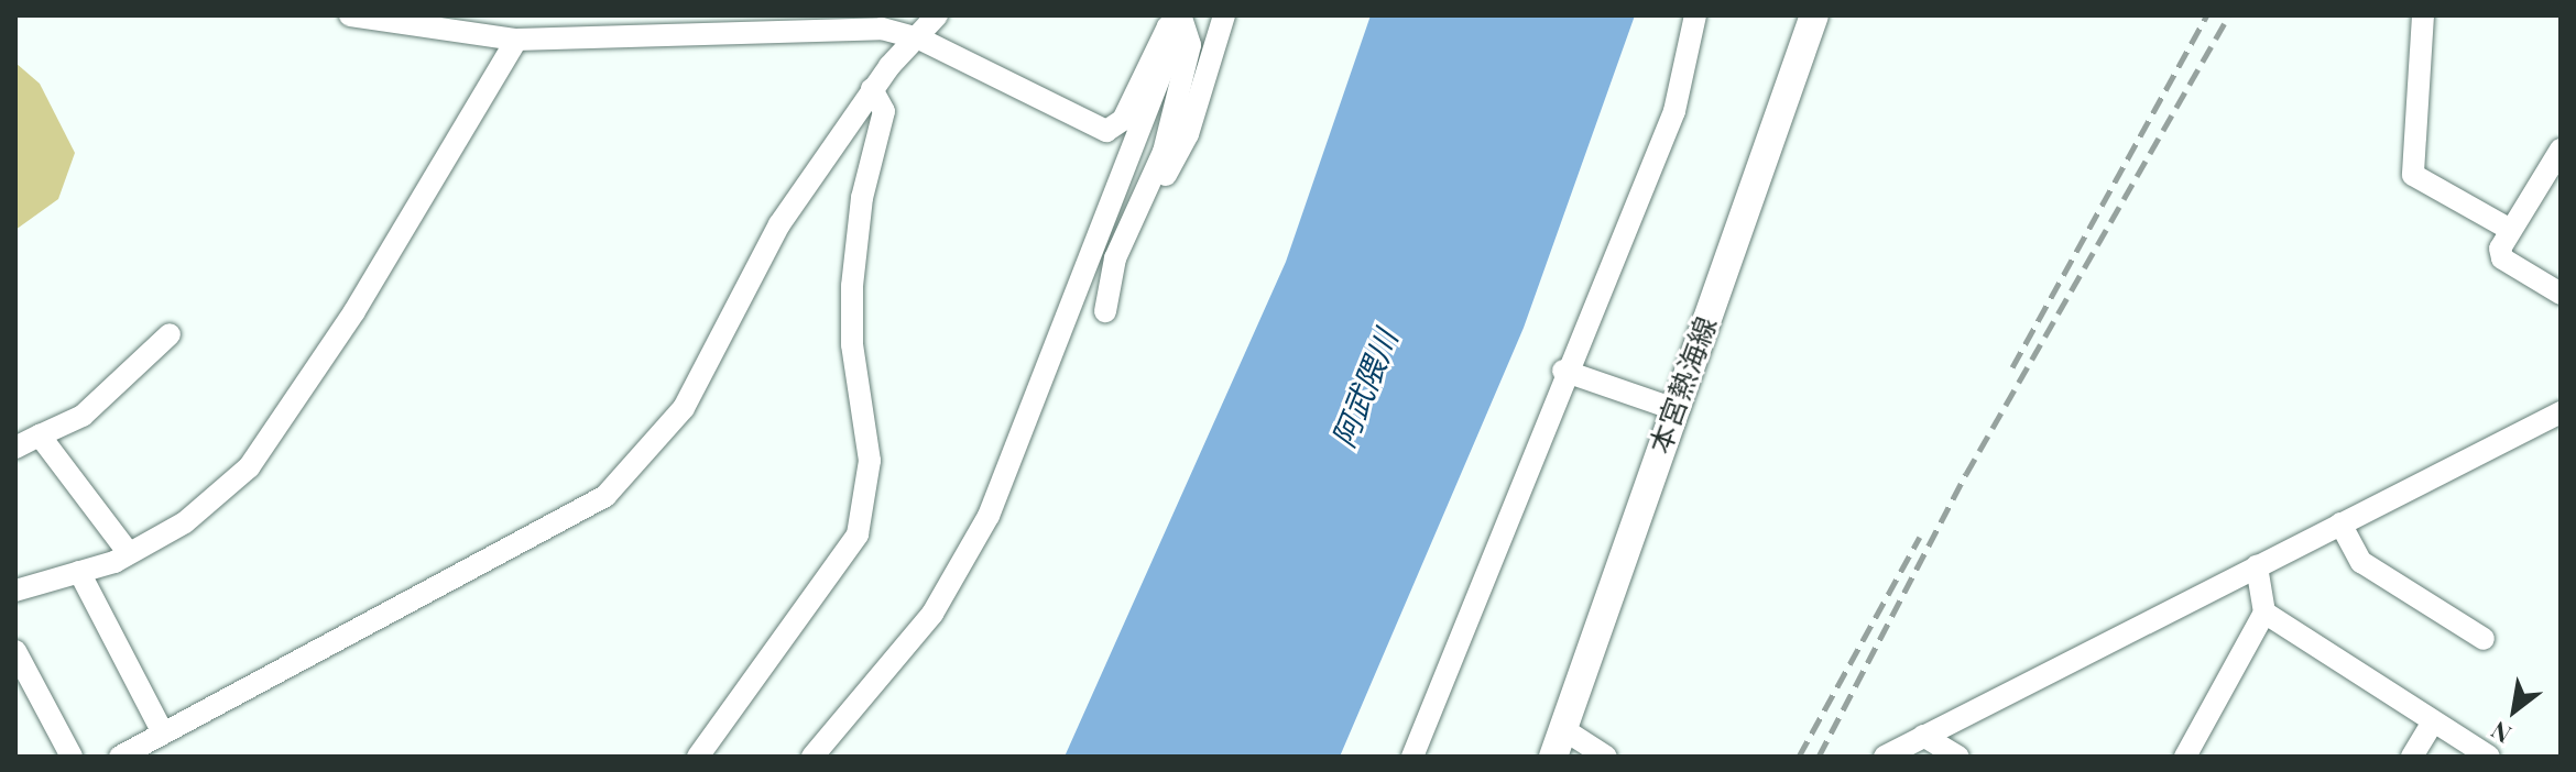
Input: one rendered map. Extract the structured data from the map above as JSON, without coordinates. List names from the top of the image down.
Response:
{
  "streets": {
    "main road": ["本宮熱海線"]
  },
  "water": ["阿武隈川"],
  "north": "bottom left"
}
